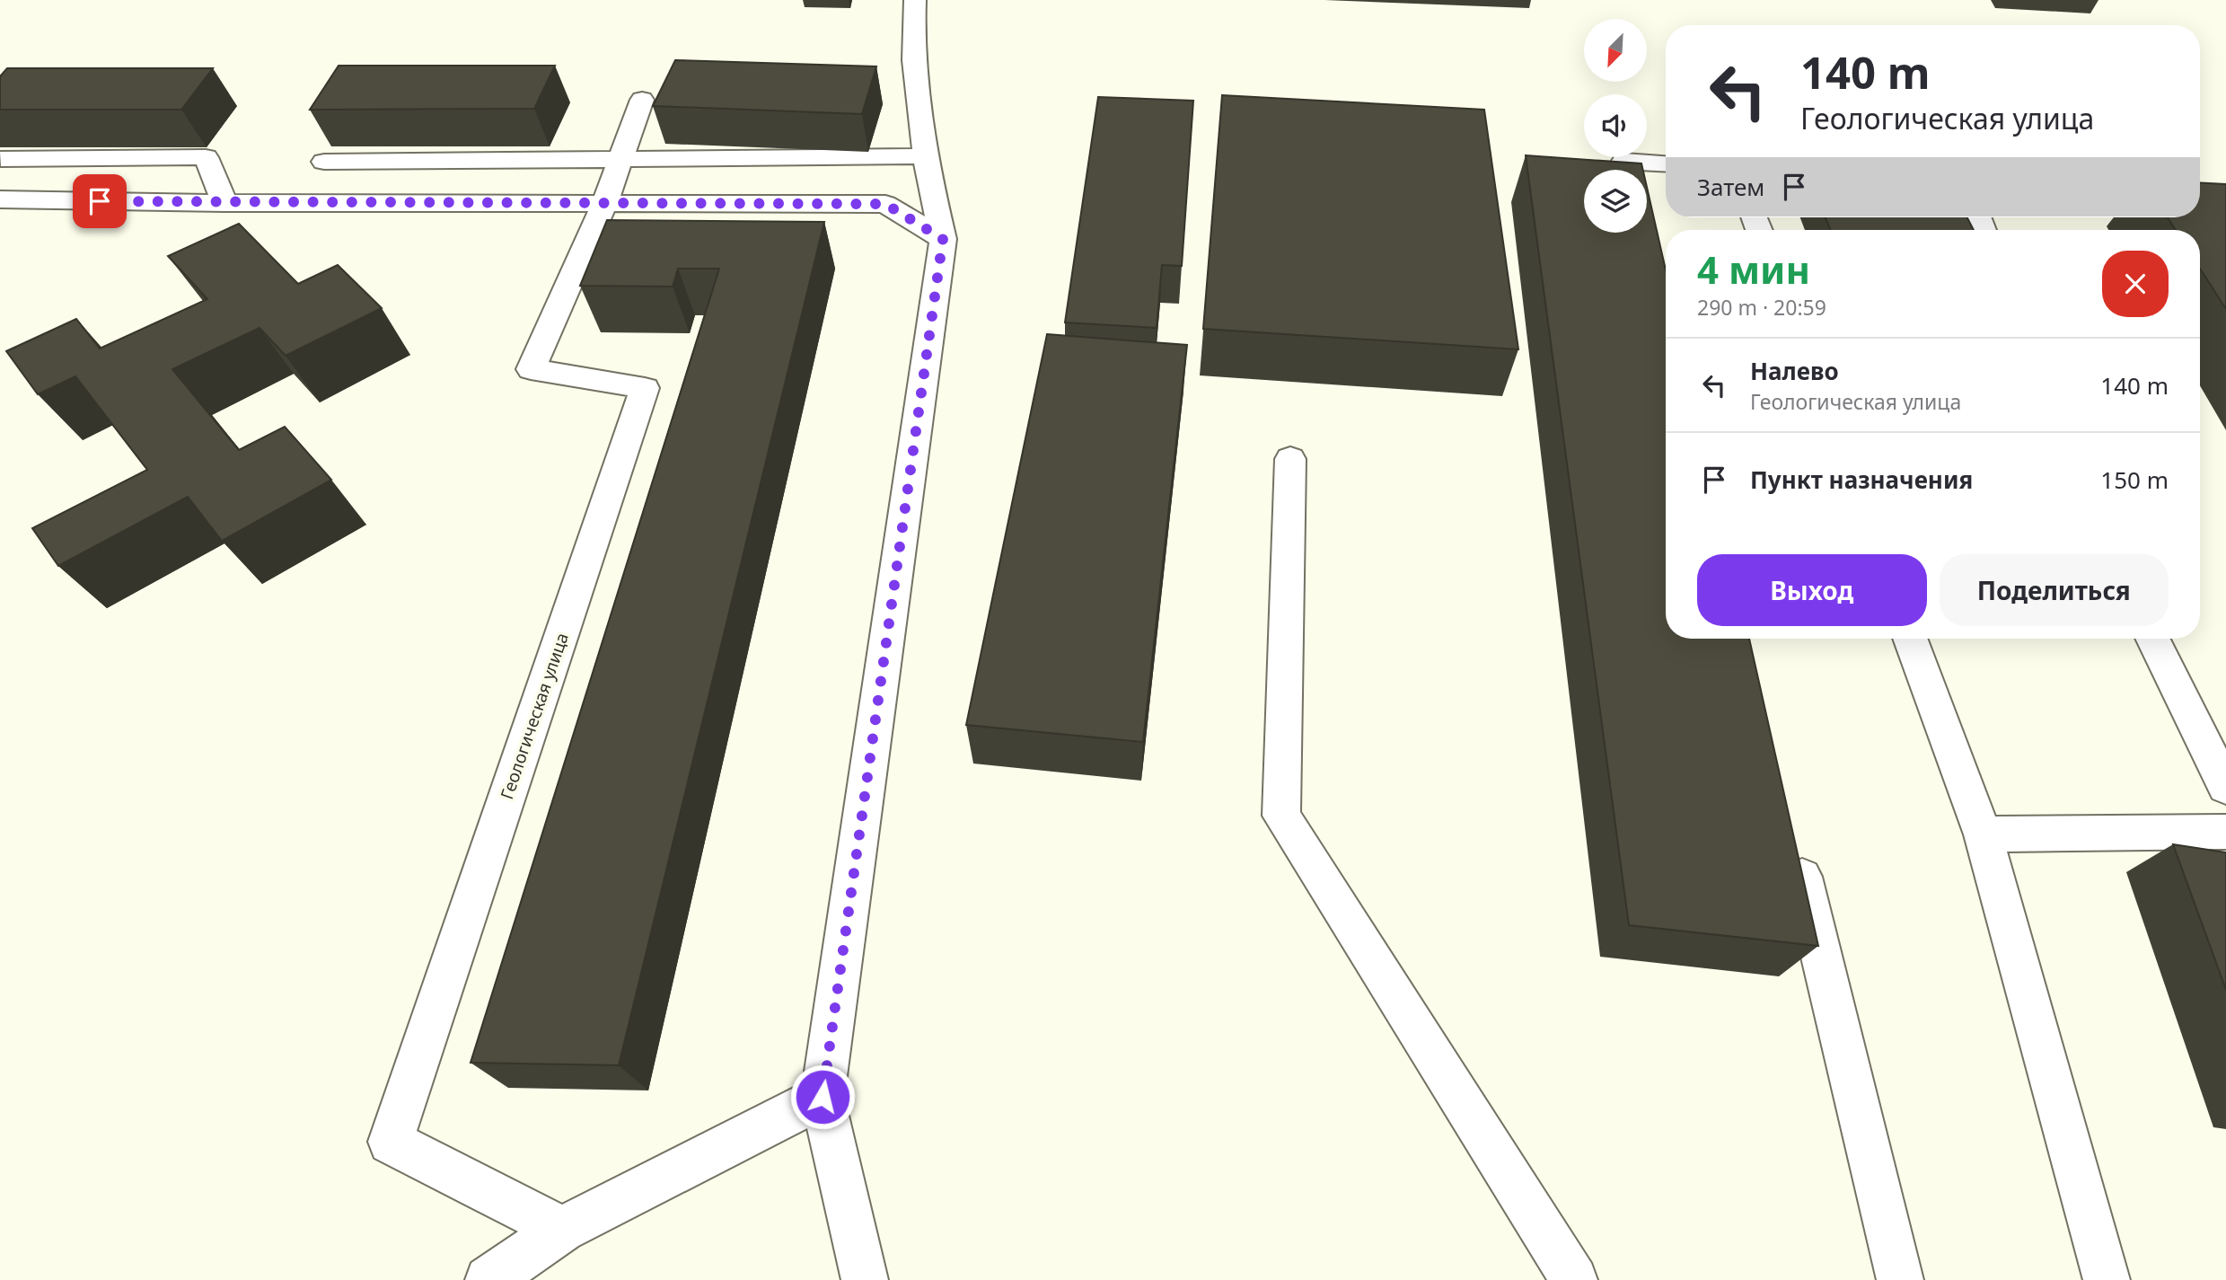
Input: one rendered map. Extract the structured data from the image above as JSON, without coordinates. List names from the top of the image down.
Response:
{
  "streets": {
    "street": ["Геологическая улица"]
  },
  "north": "bottom left",
  "page": {
    "turn": ["140 m", "Геологическая улица"],
    "then": "Затем",
    "heading": ["4 мин", "290 m · 20:59"],
    "list": [
      {
        "name": "Налево",
        "note": "Геологическая улица",
        "value": "140 m"
      },
      {
        "name": "Пункт назначения",
        "value": "150 m"
      }
    ],
    "buttons": ["Выход", "Поделиться"]
  }
}
